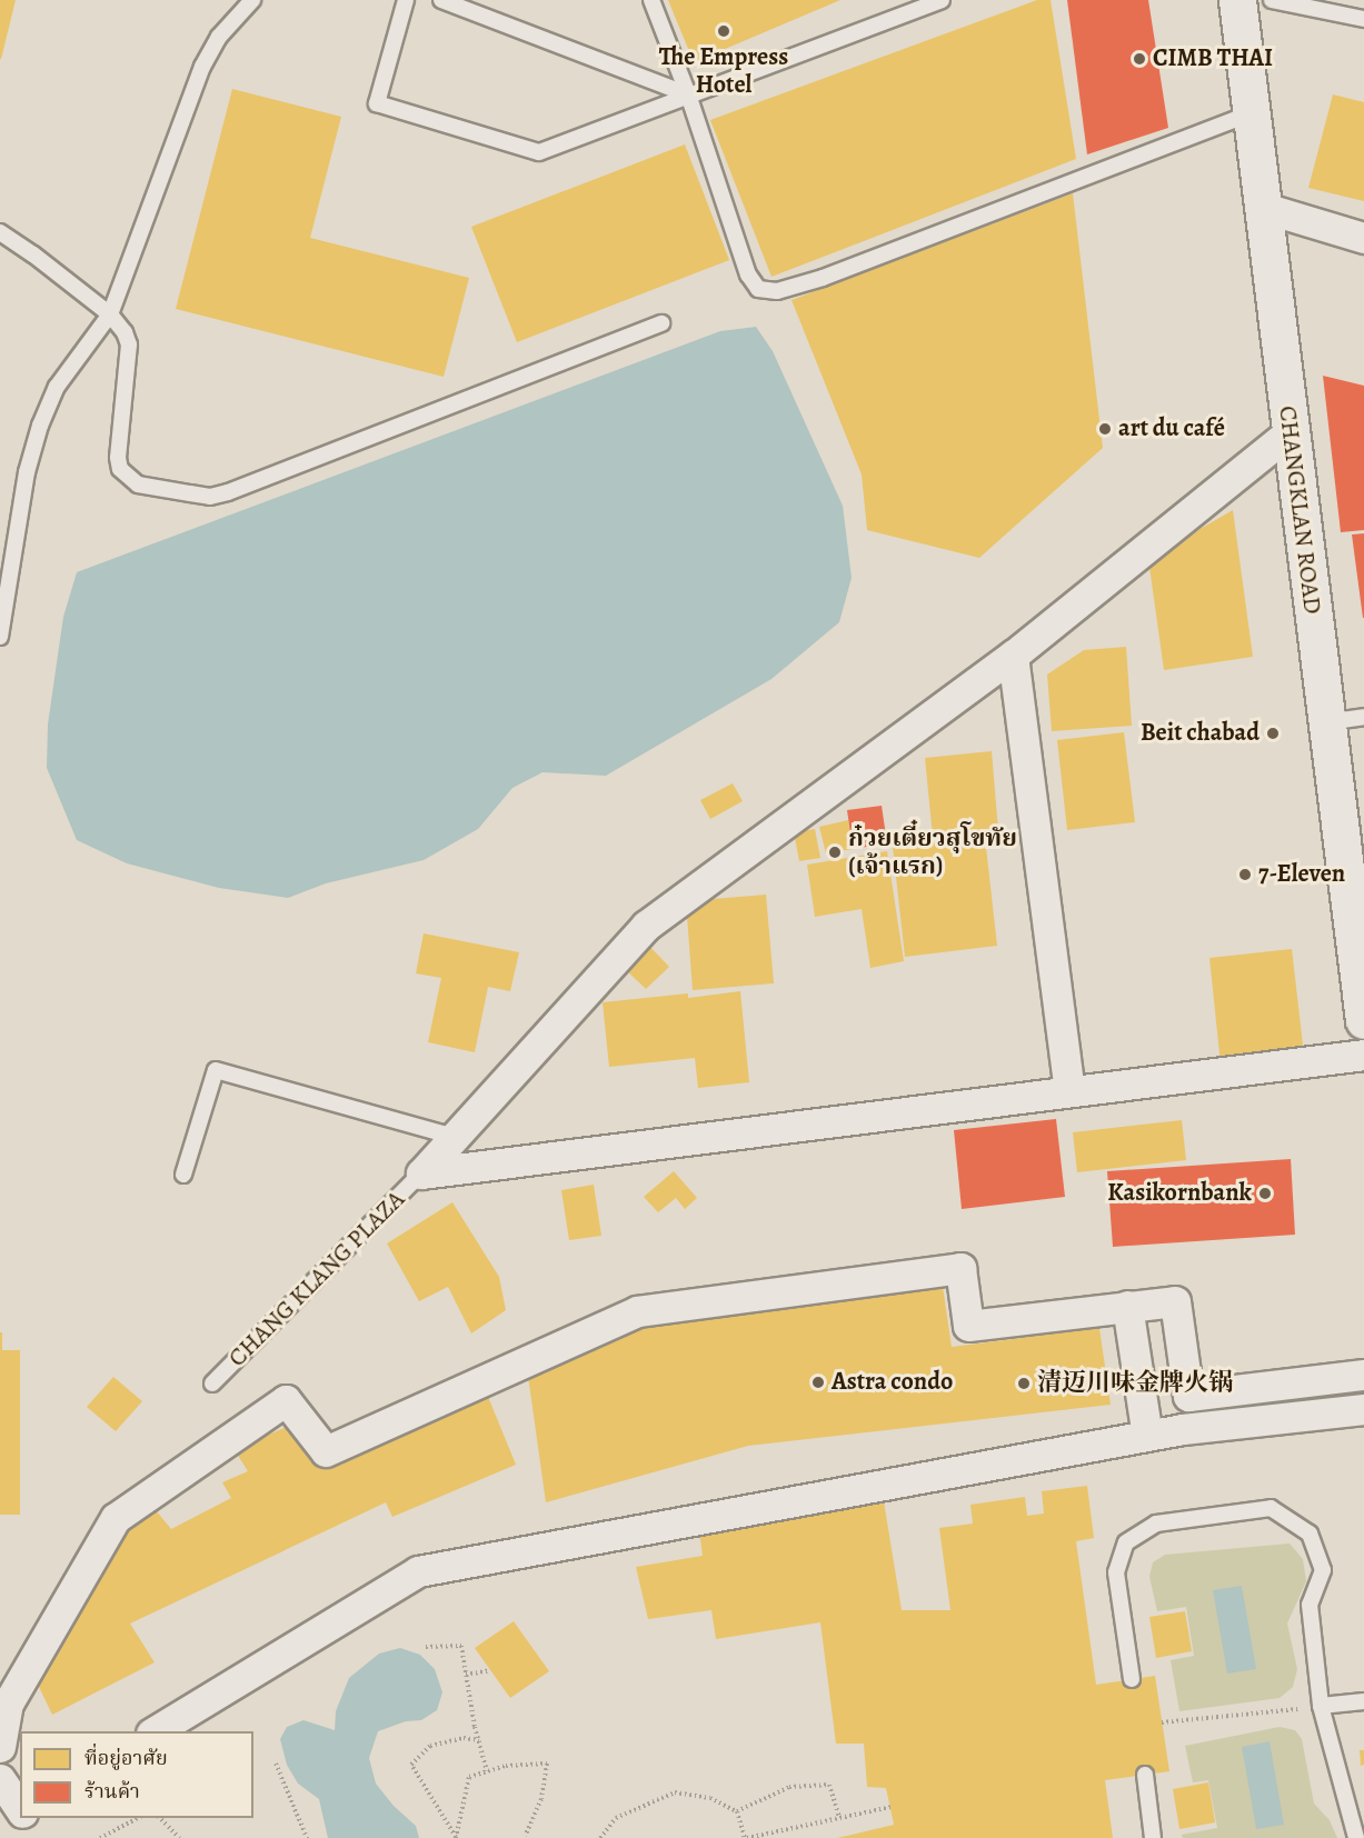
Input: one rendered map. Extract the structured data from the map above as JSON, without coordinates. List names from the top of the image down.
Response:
{
  "streets": {
    "street": ["CHANGKLAN ROAD"],
    "lane": ["CHANG KLANG PLAZA"]
  },
  "places": [
    "The Empress Hotel",
    "CIMB THAI",
    "art du café",
    "Beit chabad",
    "ก๋วยเตี๋ยวสุโขทัย (เจ้าแรก)",
    "7-Eleven",
    "Kasikornbank",
    "Astra condo",
    "清迈川味金牌火锅"
  ],
  "legend": ["ที่อยู่อาศัย", "ร้านค้า"]
}
